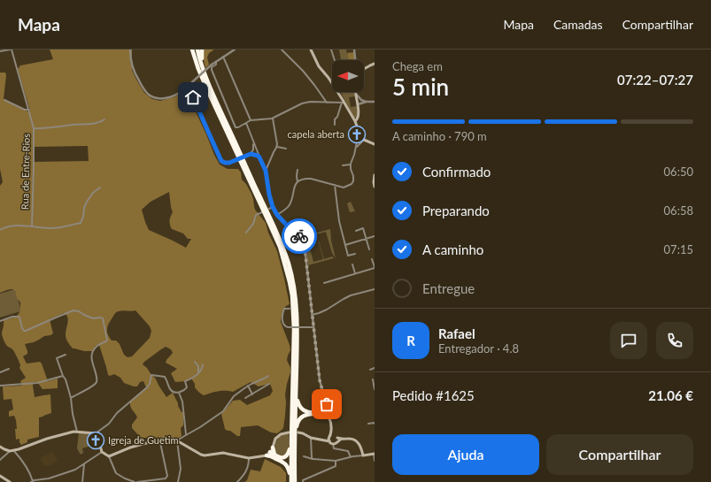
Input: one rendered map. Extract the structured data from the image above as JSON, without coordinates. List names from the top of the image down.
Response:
{
  "streets": {
    "street": ["Rua de Entre-Rios"]
  },
  "places": {
    "church": ["capela aberta", "Igreja de Guetim"]
  },
  "north": "left",
  "page": {
    "header": "Mapa",
    "nav": ["Mapa", "Camadas", "Compartilhar"],
    "heading": ["5 min", "Chega em", "07:22–07:27"],
    "panel": [
      "Rafael",
      "Entregador · 4.8",
      "Pedido #1625",
      "21.06 €"
    ],
    "bar": "A caminho · 790 m",
    "list": [
      ["Confirmado", "06:50"],
      ["Preparando", "06:58"],
      ["A caminho", "07:15"],
      "Entregue"
    ],
    "round": "R",
    "buttons": ["Ajuda", "Compartilhar"]
  }
}
